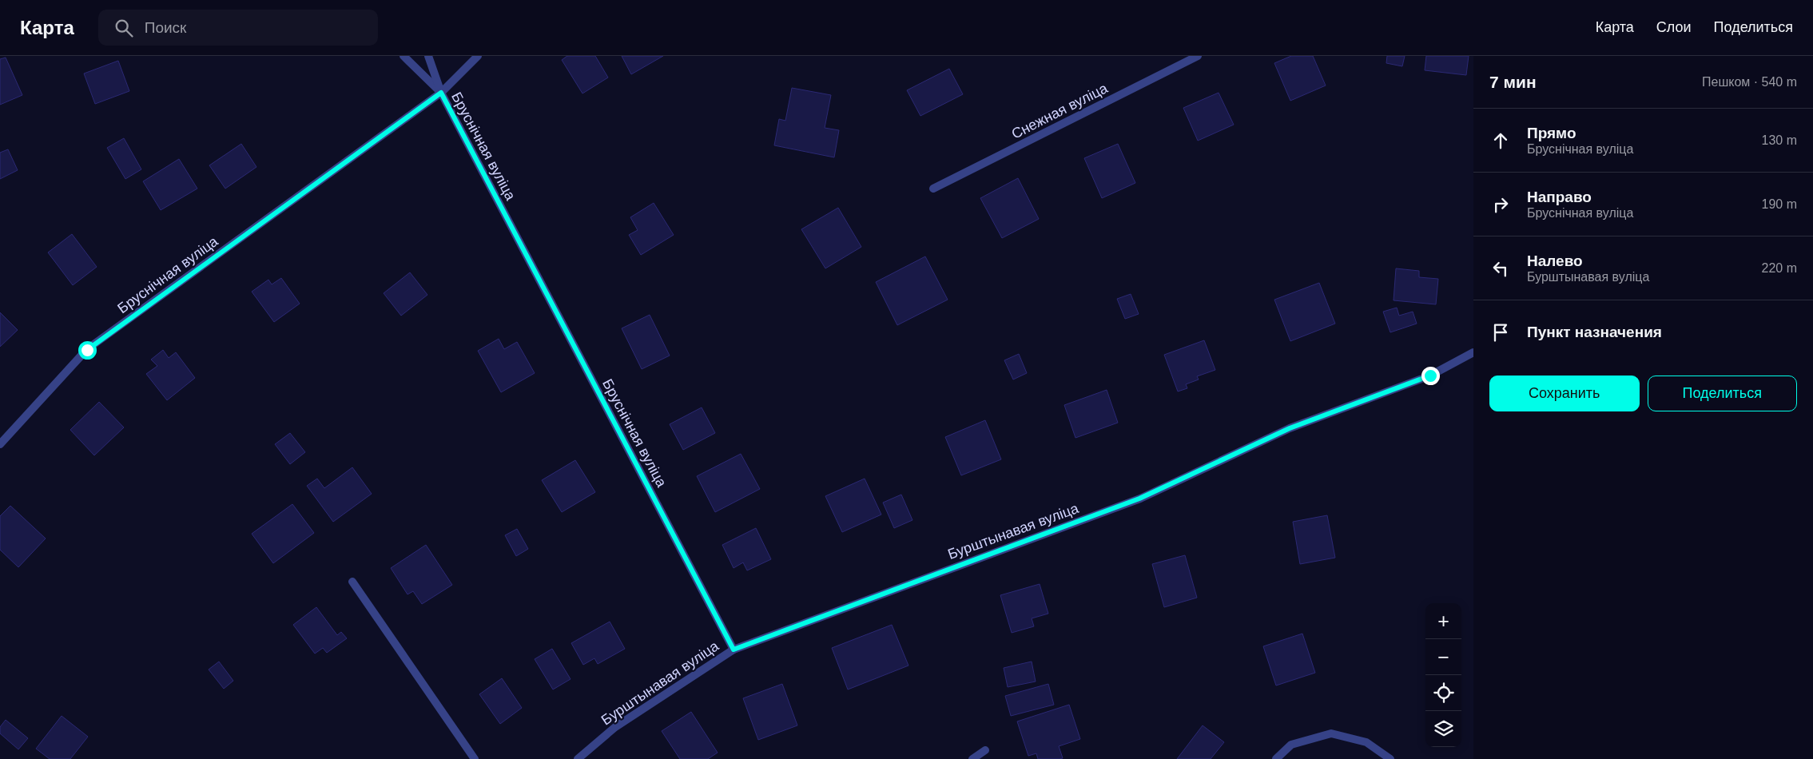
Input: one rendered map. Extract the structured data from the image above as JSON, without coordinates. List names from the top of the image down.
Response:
{
  "streets": {
    "street": ["Снежная вуліца", "Бруснічная вуліца", "Бурштынавая вуліца"]
  },
  "crossings": [
    ["Бруснічная вуліца", "Бурштынавая вуліца"]
  ],
  "page": {
    "header": "Карта",
    "search": "Поиск",
    "nav": ["Карта", "Слои", "Поделиться"],
    "heading": ["7 мин", "Пешком · 540 m"],
    "list": [
      ["Прямо", "Бруснічная вуліца", "130 m"],
      ["Направо", "Бруснічная вуліца", "190 m"],
      ["Налево", "Бурштынавая вуліца", "220 m"],
      "Пункт назначения"
    ],
    "buttons": ["Сохранить", "Поделиться"],
    "map_buttons": ["+", "−"]
  }
}
